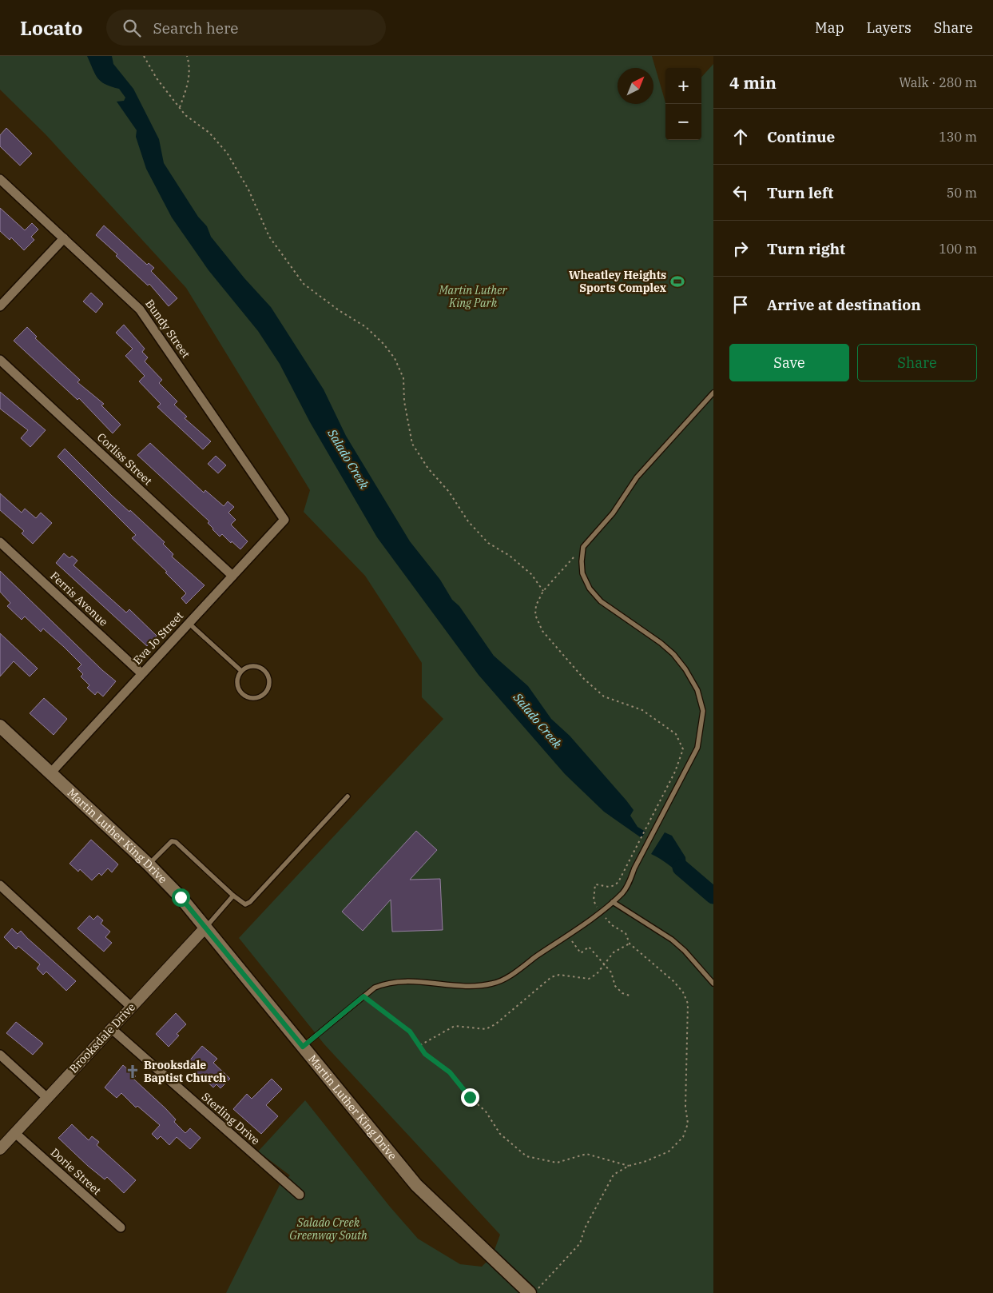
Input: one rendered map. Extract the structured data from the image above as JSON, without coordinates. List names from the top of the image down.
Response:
{
  "streets": {
    "main road": ["Martin Luther King Drive"],
    "street": [
      "Bundy Street",
      "Corliss Street",
      "Ferris Avenue",
      "Eva Jo Street",
      "Brooksdale Drive",
      "Sterling Drive",
      "Dorie Street"
    ]
  },
  "crossings": [
    ["Bundy Street", "Eva Jo Street"],
    ["Corliss Street", "Eva Jo Street"],
    ["Ferris Avenue", "Eva Jo Street"],
    ["Eva Jo Street", "Martin Luther King Drive"],
    ["Martin Luther King Drive", "Brooksdale Drive"],
    ["Brooksdale Drive", "Sterling Drive"],
    ["Brooksdale Drive", "Dorie Street"]
  ],
  "water": ["Salado Creek"],
  "parks": ["Martin Luther King Park", "Salado Creek Greenway South"],
  "places": {
    "sports": ["Wheatley Heights Sports Complex"],
    "church": ["Brooksdale Baptist Church"]
  },
  "north": "top right",
  "page": {
    "header": "Locato",
    "search": "Search here",
    "nav": ["Map", "Layers", "Share"],
    "heading": ["4 min", "Walk · 280 m"],
    "map_buttons": ["+", "−"],
    "list": [
      ["Continue", "130 m"],
      ["Turn left", "50 m"],
      ["Turn right", "100 m"],
      "Arrive at destination"
    ],
    "buttons": ["Save", "Share"]
  }
}
